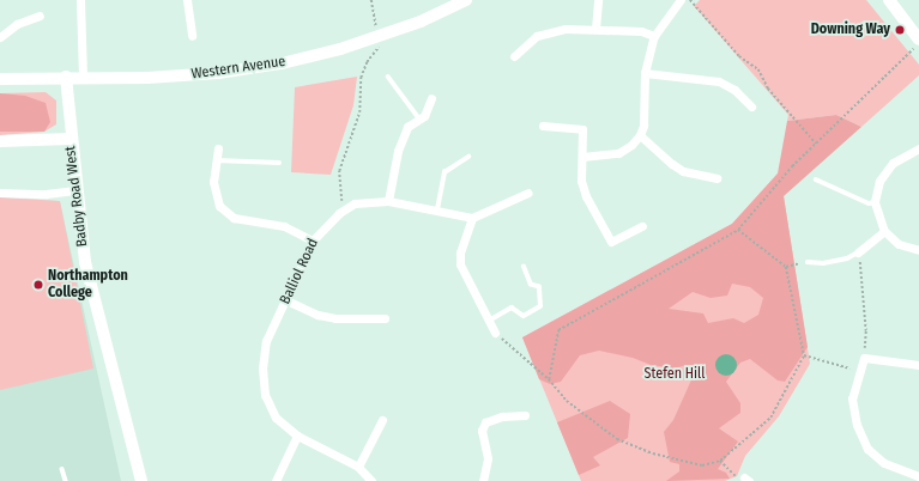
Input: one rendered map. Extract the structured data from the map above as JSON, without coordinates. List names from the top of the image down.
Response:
{
  "streets": {
    "street": ["Western Avenue", "Badby Road West", "Balliol Road"]
  },
  "crossings": [
    ["Western Avenue", "Badby Road West"]
  ],
  "parks": ["Stefen Hill"],
  "places": ["Downing Way", "Northampton College"]
}
